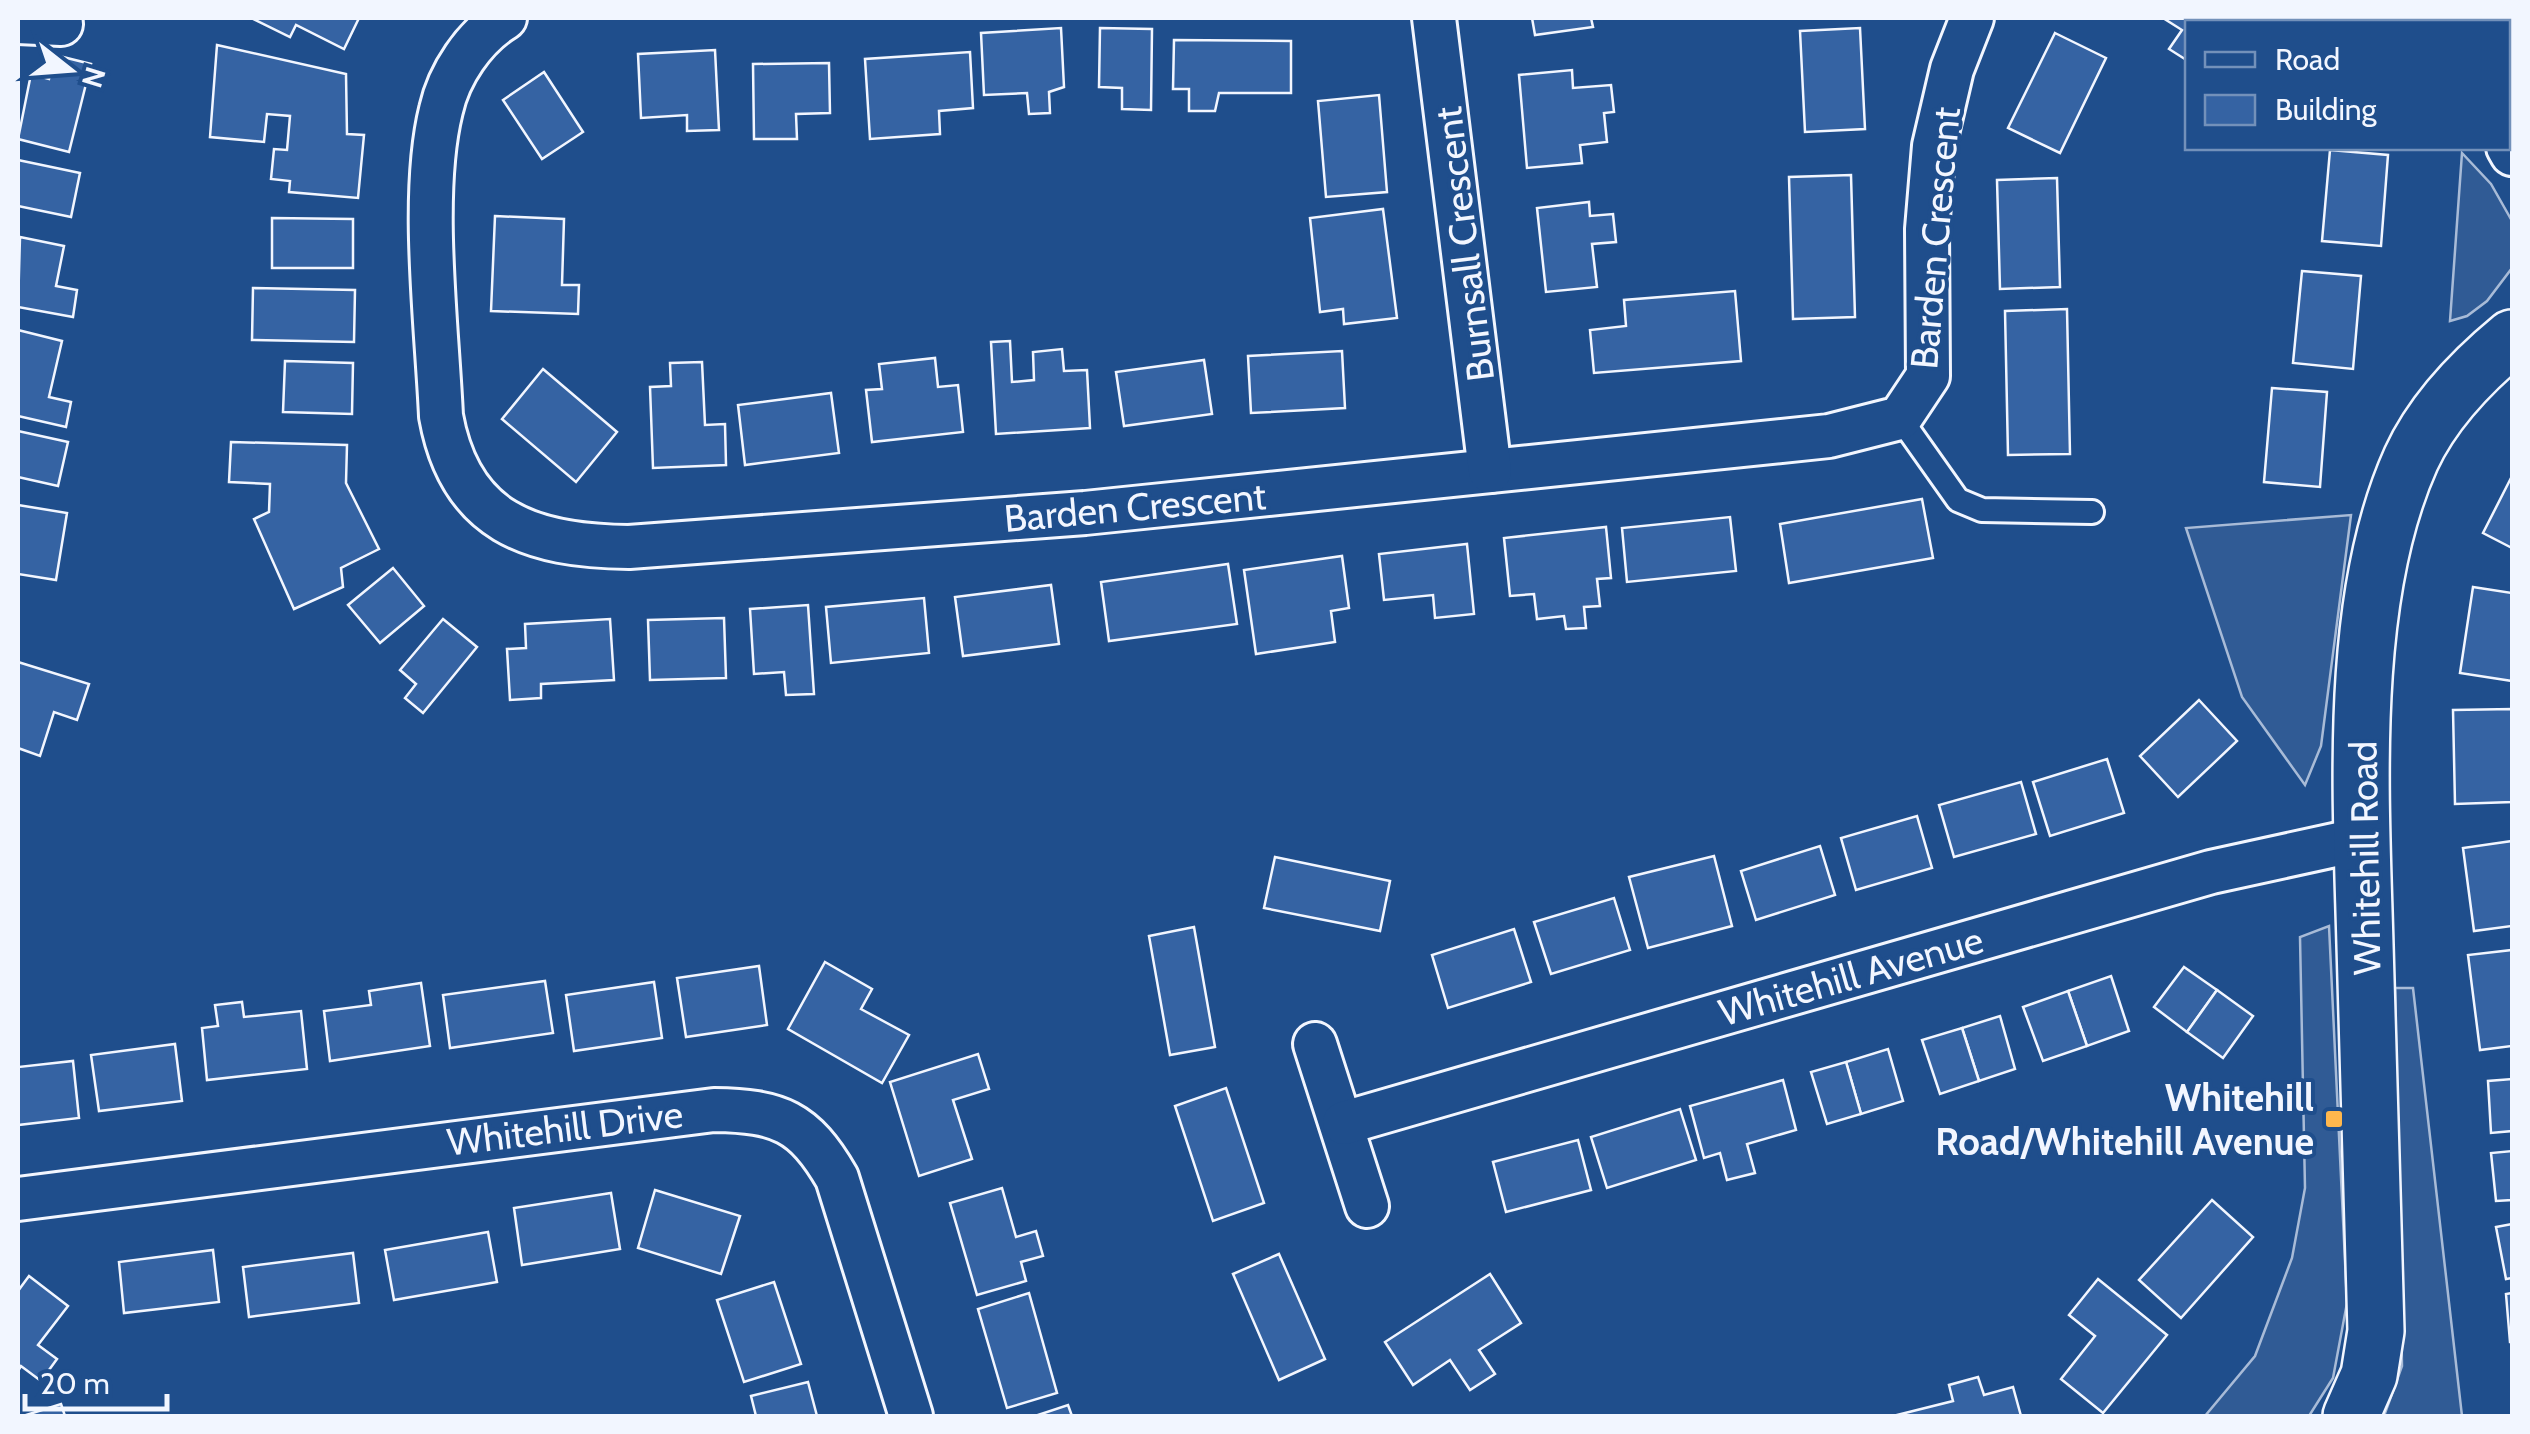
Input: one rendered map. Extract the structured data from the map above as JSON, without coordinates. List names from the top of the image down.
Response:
{
  "streets": {
    "street": [
      "Barden Crescent",
      "Burnsall Crescent",
      "Whitehill Road",
      "Whitehill Avenue",
      "Whitehill Drive"
    ]
  },
  "crossings": [
    ["Barden Crescent", "Burnsall Crescent"],
    ["Whitehill Road", "Whitehill Avenue"]
  ],
  "places": {
    "transit": ["Whitehill Road/Whitehill Avenue"]
  },
  "legend": ["Road", "Building"],
  "scale_bar": "20 m",
  "north": "right"
}
